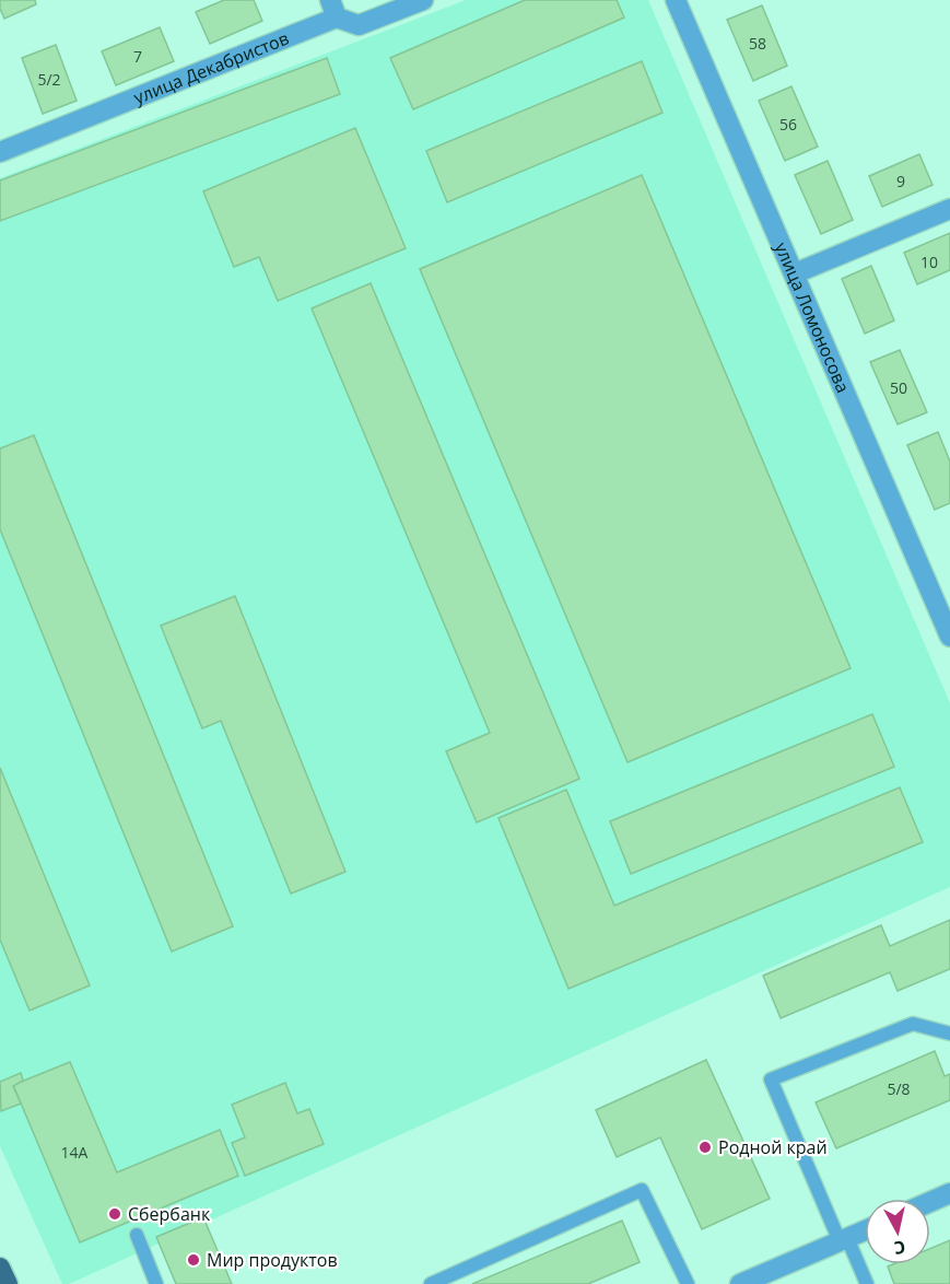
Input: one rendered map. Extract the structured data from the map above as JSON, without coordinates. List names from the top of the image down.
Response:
{
  "streets": {
    "street": ["улица Декабристов", "улица Ломоносова"]
  },
  "places": ["Родной край", "Сбербанк", "Мир продуктов"],
  "house_numbers": [
    "58",
    "7",
    "5/2",
    "56",
    "9",
    "10",
    "50",
    "5/8",
    "14А"
  ],
  "north": "bottom"
}
